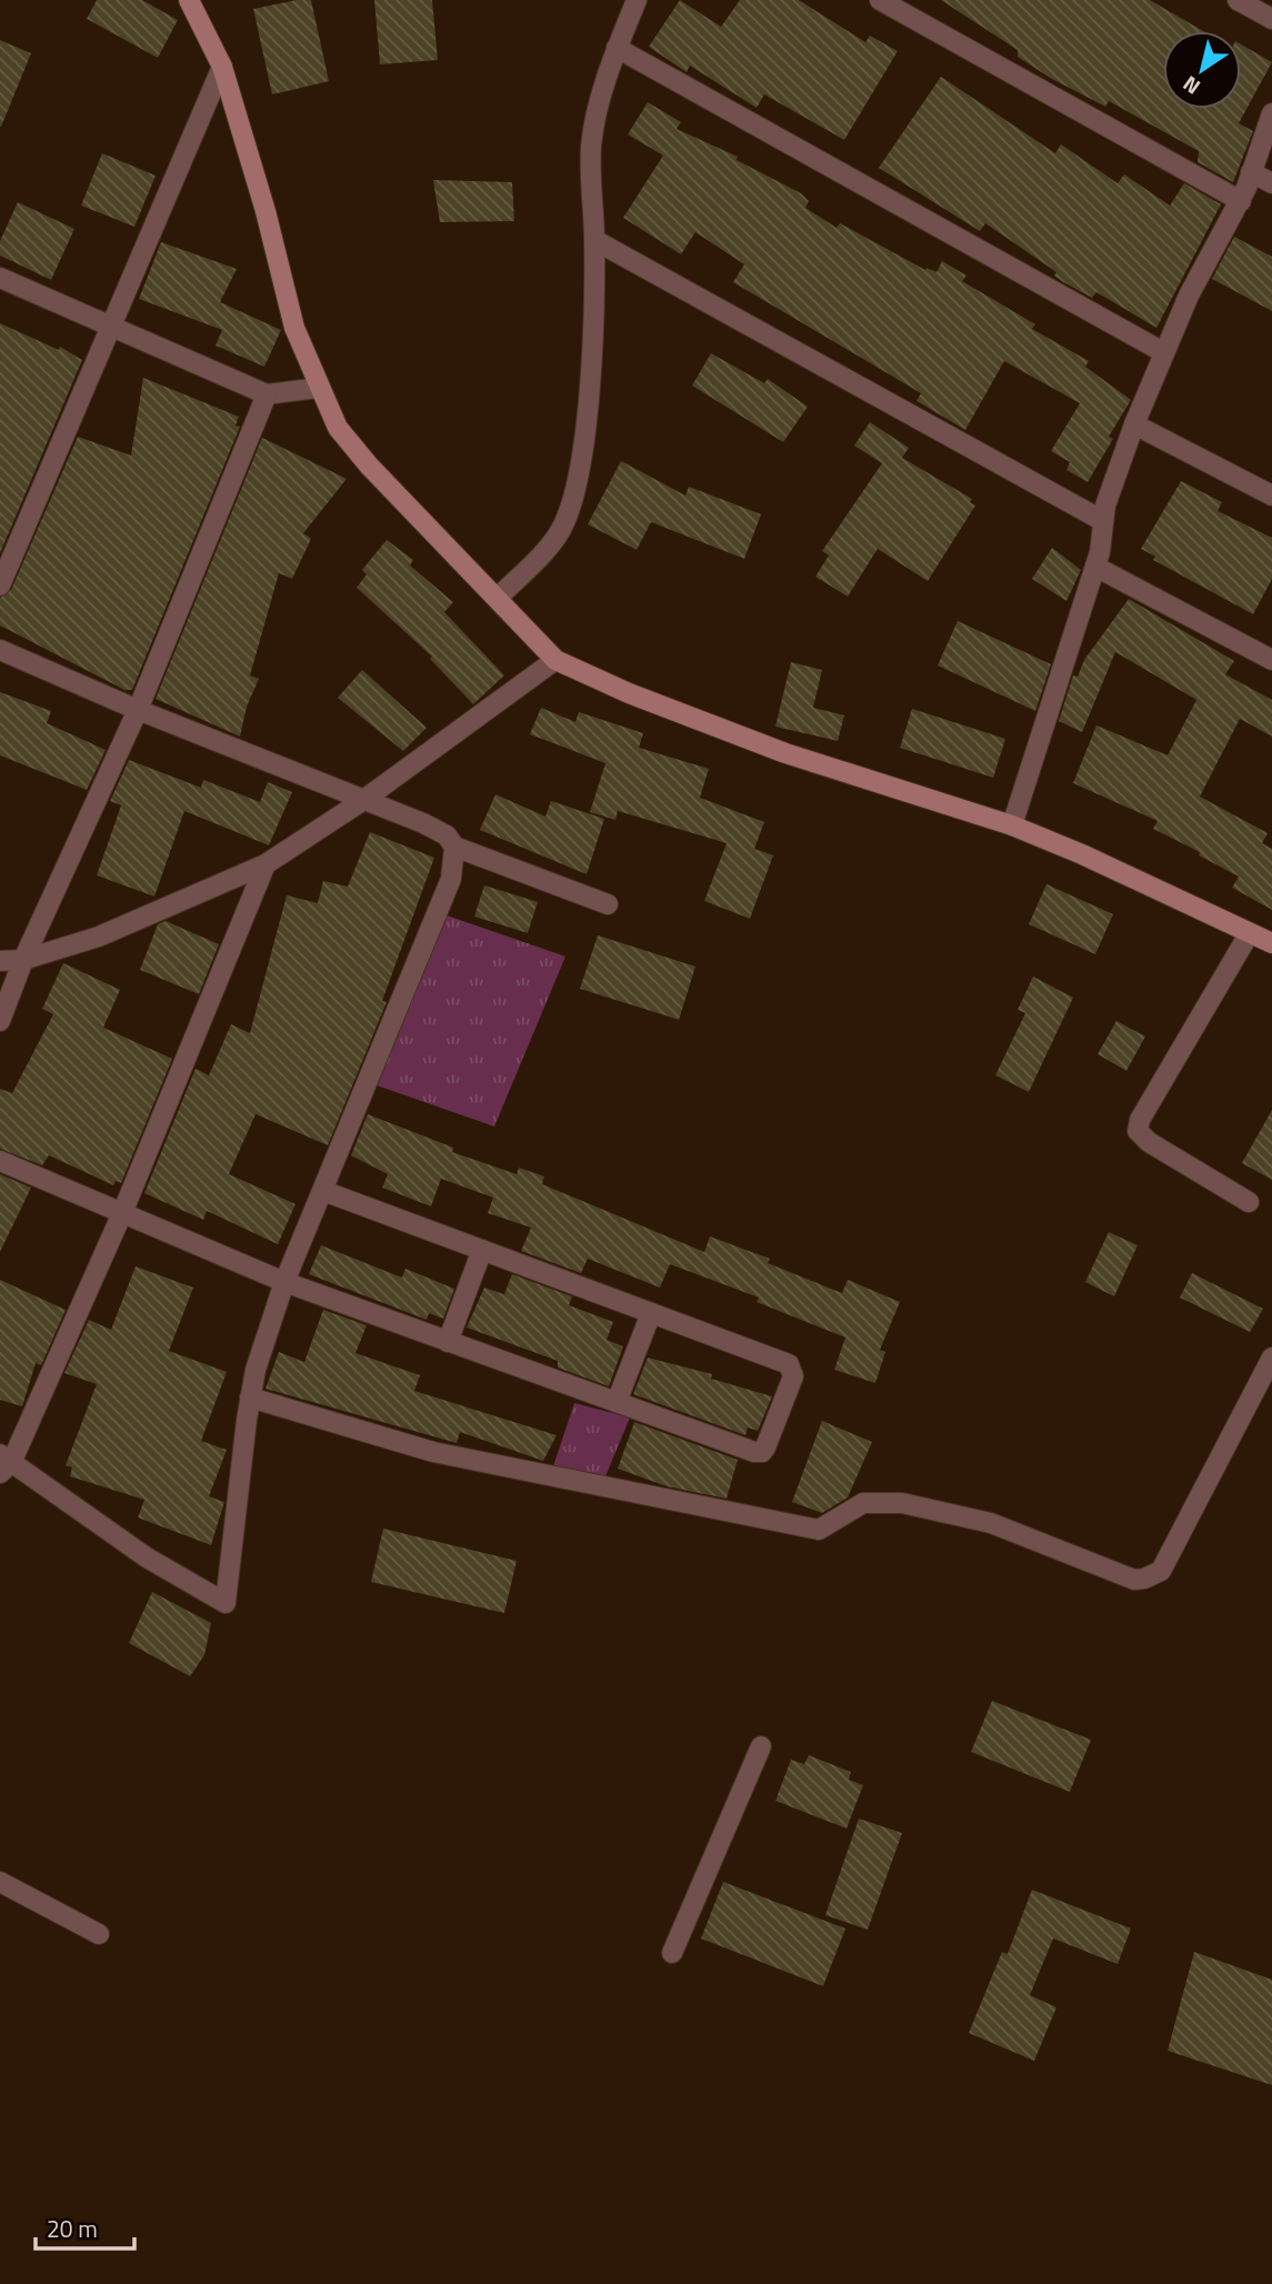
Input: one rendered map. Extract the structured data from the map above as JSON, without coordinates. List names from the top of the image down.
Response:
{
  "scale_bar": "20 m",
  "north": "bottom left"
}
